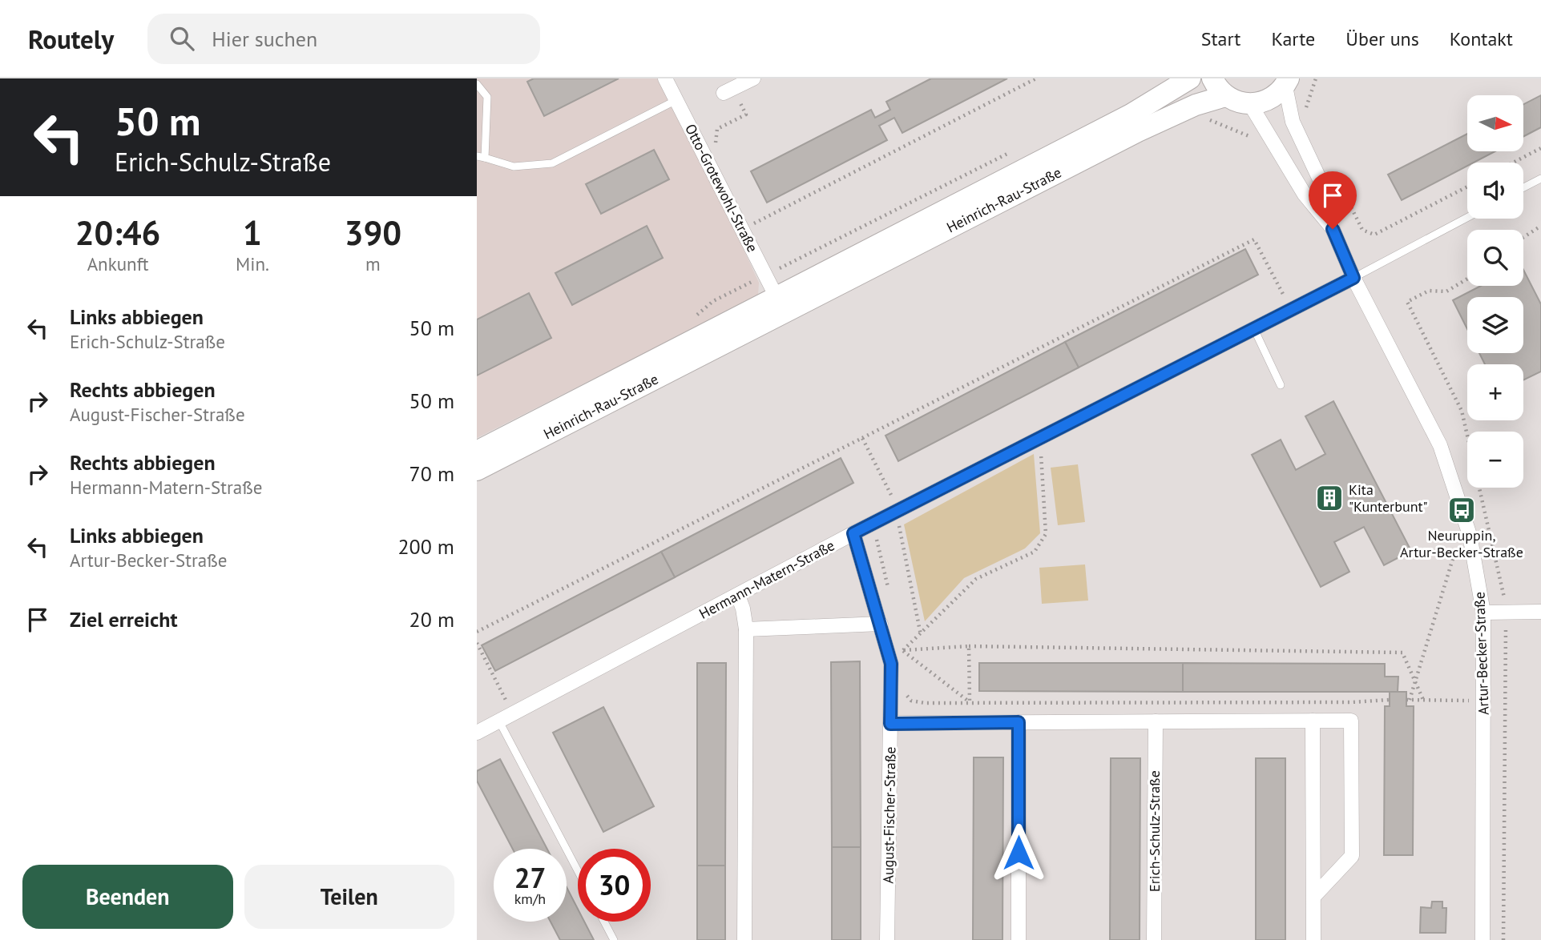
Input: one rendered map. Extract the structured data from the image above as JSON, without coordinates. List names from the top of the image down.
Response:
{
  "streets": {
    "main road": ["Heinrich-Rau-Straße"],
    "street": [
      "Otto-Grotewohl-Straße",
      "Hermann-Matern-Straße",
      "Artur-Becker-Straße",
      "August-Fischer-Straße",
      "Erich-Schulz-Straße"
    ]
  },
  "crossings": [
    ["Otto-Grotewohl-Straße", "Heinrich-Rau-Straße"],
    ["Hermann-Matern-Straße", "Artur-Becker-Straße"],
    ["Hermann-Matern-Straße", "August-Fischer-Straße"]
  ],
  "places": {
    "building": ["Kita \"Kunterbunt\""],
    "bus stop": ["Neuruppin, Artur-Becker-Straße"]
  },
  "north": "right",
  "page": {
    "header": "Routely",
    "search": "Hier suchen",
    "nav": [
      "Start",
      "Karte",
      "Über uns",
      "Kontakt"
    ],
    "turn": ["50 m", "Erich-Schulz-Straße"],
    "map_buttons": ["+", "−"],
    "eta": [
      "20:46",
      "Ankunft",
      "1",
      "Min.",
      "390",
      "m"
    ],
    "list": [
      {
        "name": "Links abbiegen",
        "note": "Erich-Schulz-Straße",
        "value": "50 m"
      },
      {
        "name": "Rechts abbiegen",
        "note": "August-Fischer-Straße",
        "value": "50 m"
      },
      {
        "name": "Rechts abbiegen",
        "note": "Hermann-Matern-Straße",
        "value": "70 m"
      },
      {
        "name": "Links abbiegen",
        "note": "Artur-Becker-Straße",
        "value": "200 m"
      },
      {
        "name": "Ziel erreicht",
        "value": "20 m"
      }
    ],
    "speed": "27 km/h",
    "limit": "30",
    "buttons": ["Beenden", "Teilen"]
  }
}
